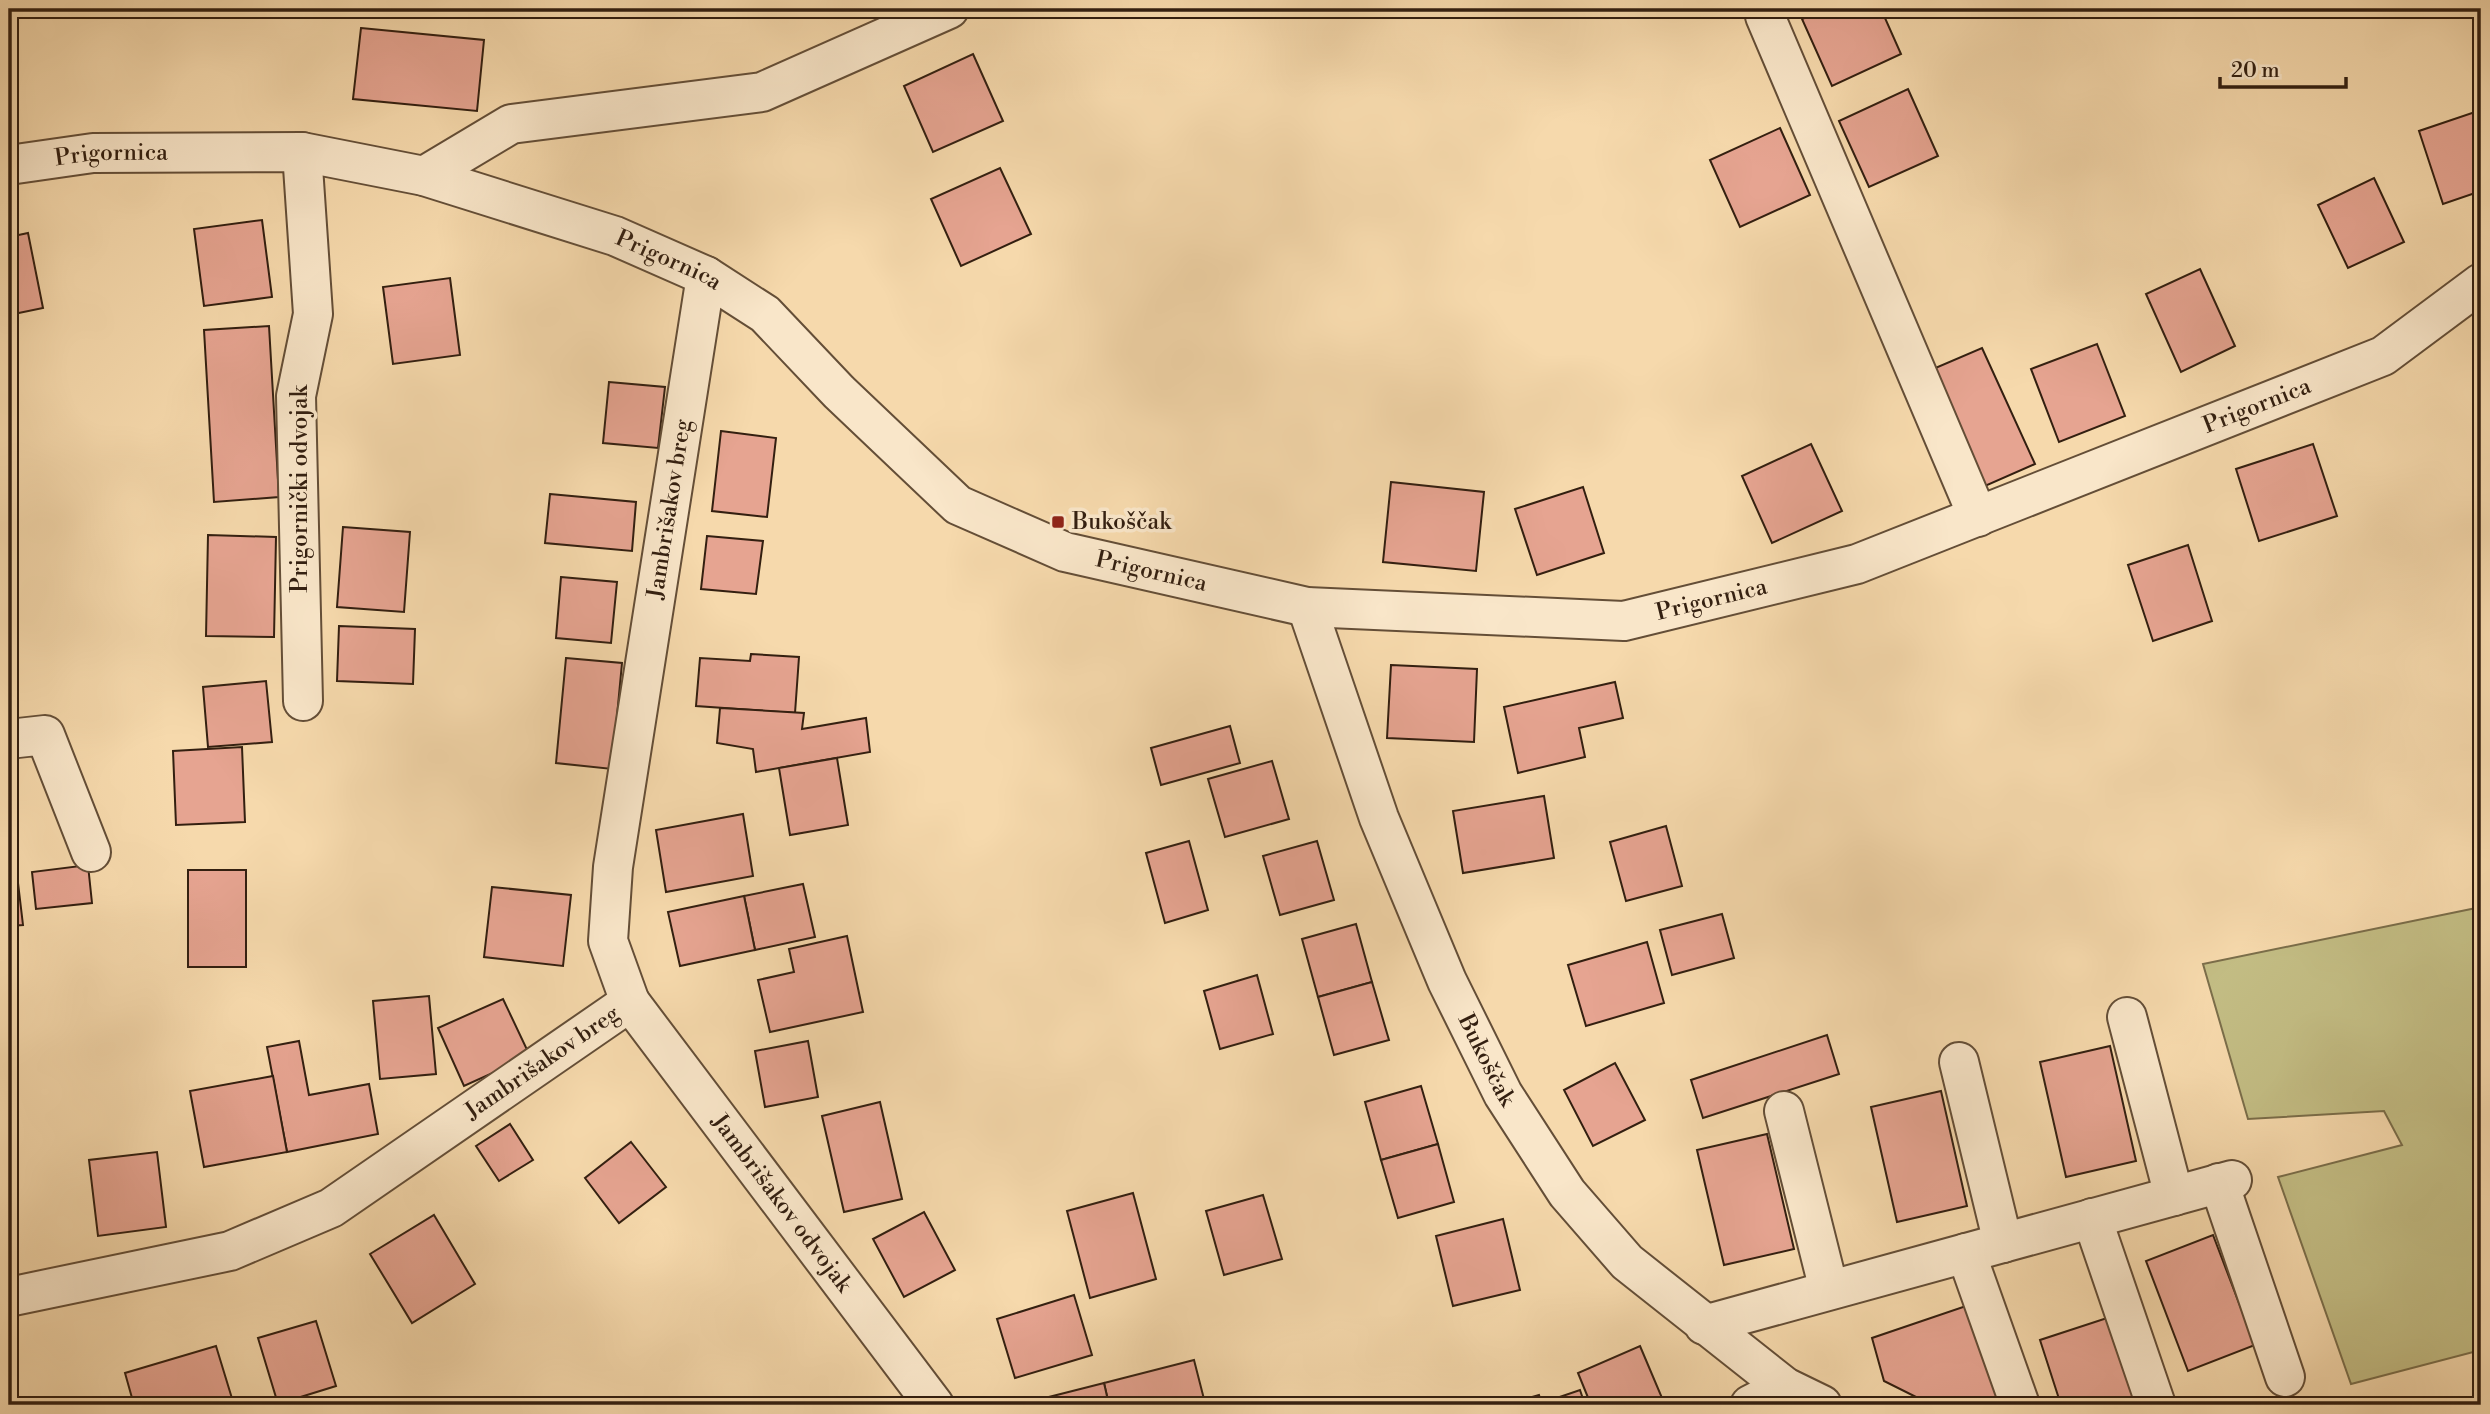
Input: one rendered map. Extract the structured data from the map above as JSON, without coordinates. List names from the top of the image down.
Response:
{
  "streets": {
    "street": [
      "Prigornica",
      "Prigornički odvojak",
      "Jambrišakov breg",
      "Bukoščak",
      "Jambrišakov odvojak"
    ]
  },
  "crossings": [
    ["Prigornica", "Prigornički odvojak"],
    ["Prigornica", "Jambrišakov breg"],
    ["Prigornica", "Bukoščak"],
    ["Jambrišakov breg", "Jambrišakov odvojak"]
  ],
  "places": {
    "transit": ["Bukoščak"]
  },
  "scale_bar": "20 m"
}
